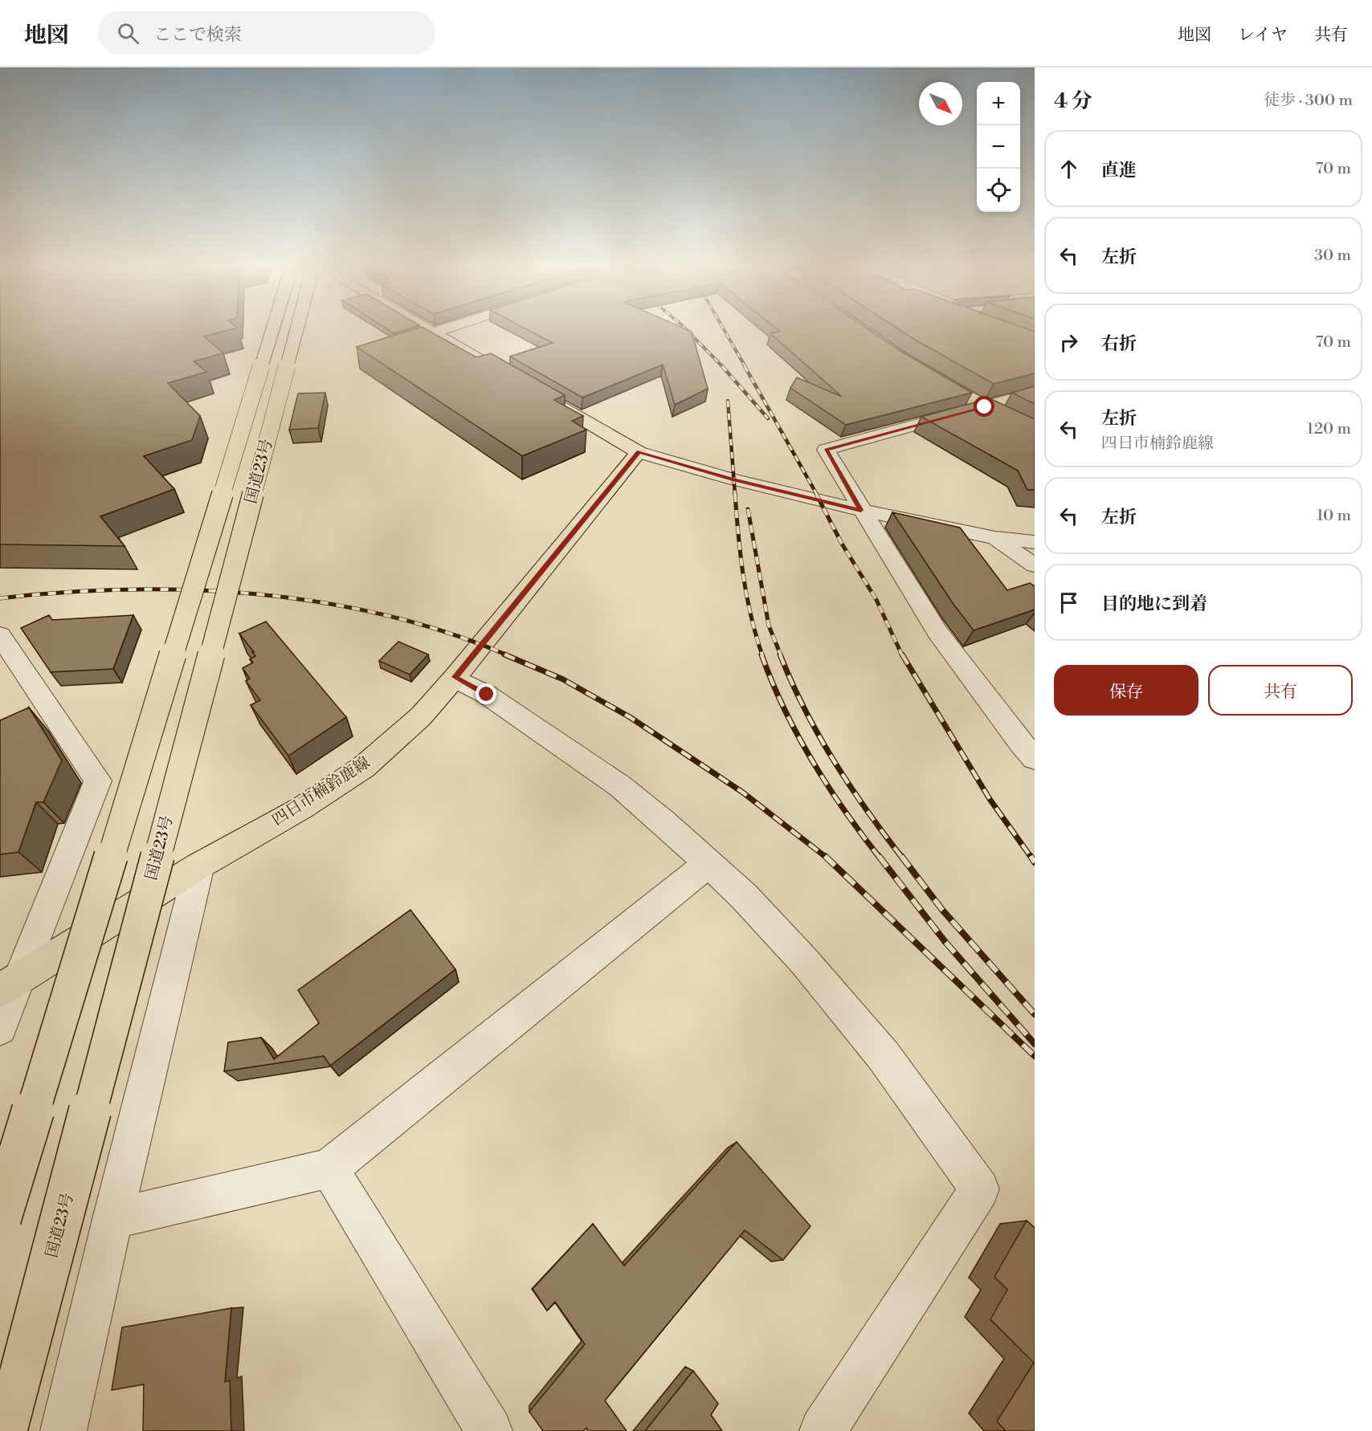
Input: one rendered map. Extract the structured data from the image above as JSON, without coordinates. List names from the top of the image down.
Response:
{
  "streets": {
    "main road": ["国道23号", "四日市楠鈴鹿線"]
  },
  "north": "bottom right",
  "page": {
    "header": "地図",
    "search": "ここで検索",
    "nav": ["地図", "レイヤ", "共有"],
    "heading": ["4 分", "徒歩 · 300 m"],
    "map_buttons": ["+", "−"],
    "list": [
      ["直進", "70 m"],
      ["左折", "30 m"],
      ["右折", "70 m"],
      ["左折", "四日市楠鈴鹿線", "120 m"],
      ["左折", "10 m"],
      "目的地に到着"
    ],
    "buttons": ["保存", "共有"]
  }
}
